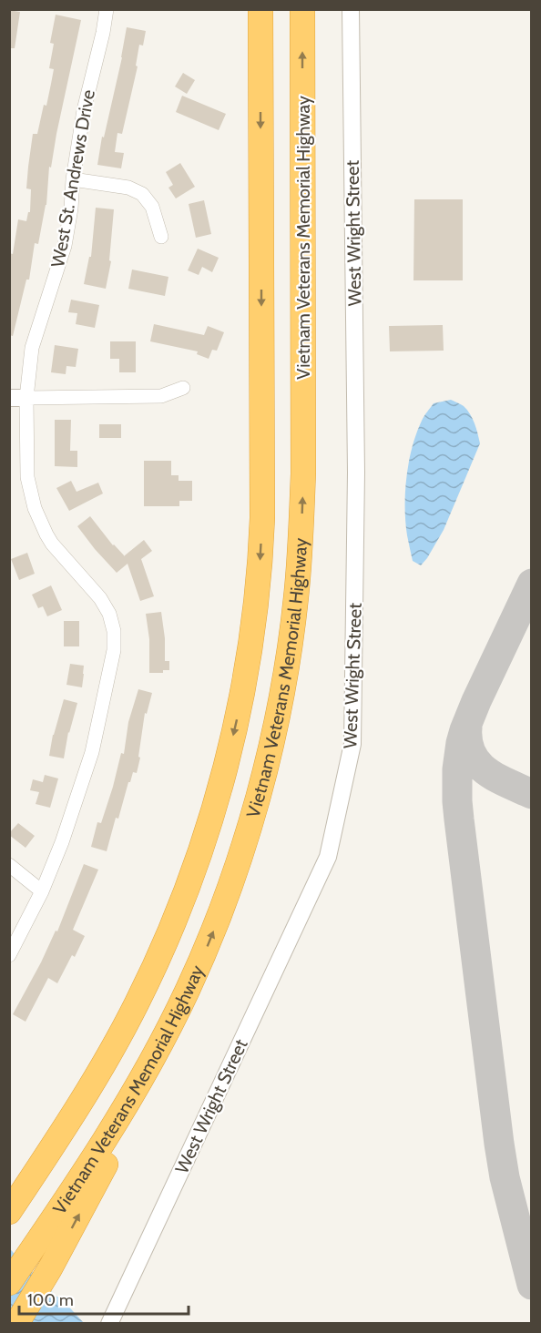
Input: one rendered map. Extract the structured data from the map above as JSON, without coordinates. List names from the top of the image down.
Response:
{
  "streets": {
    "highway": ["Vietnam Veterans Memorial Highway"],
    "street": ["West St. Andrews Drive", "West Wright Street"]
  },
  "scale_bar": "100 m"
}
